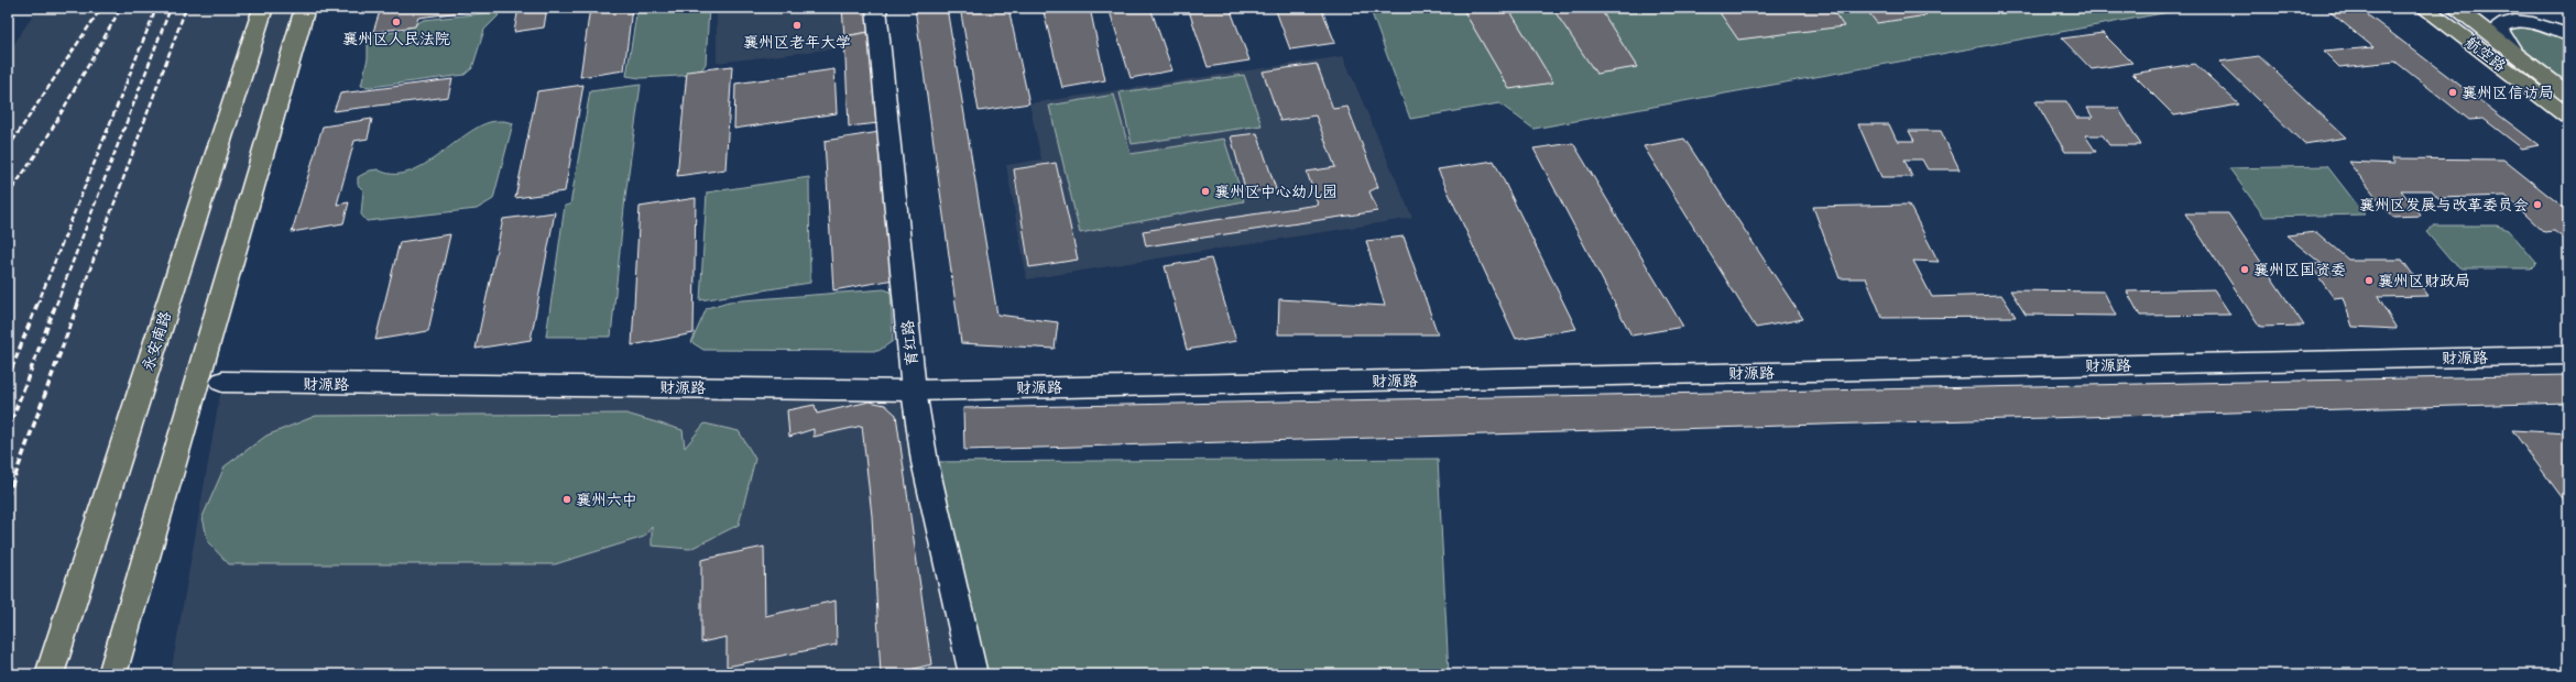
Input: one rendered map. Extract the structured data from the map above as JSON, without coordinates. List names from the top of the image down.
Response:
{
  "streets": {
    "main road": ["航空路", "永安南路"],
    "street": ["育红路", "财源路"]
  },
  "crossings": [
    ["育红路", "财源路"]
  ],
  "places": [
    "襄州区人民法院",
    "襄州区老年大学",
    "襄州区信访局",
    "襄州区中心幼儿园",
    "襄州区发展与改革委员会",
    "襄州区国资委",
    "襄州区财政局",
    "襄州六中"
  ]
}
